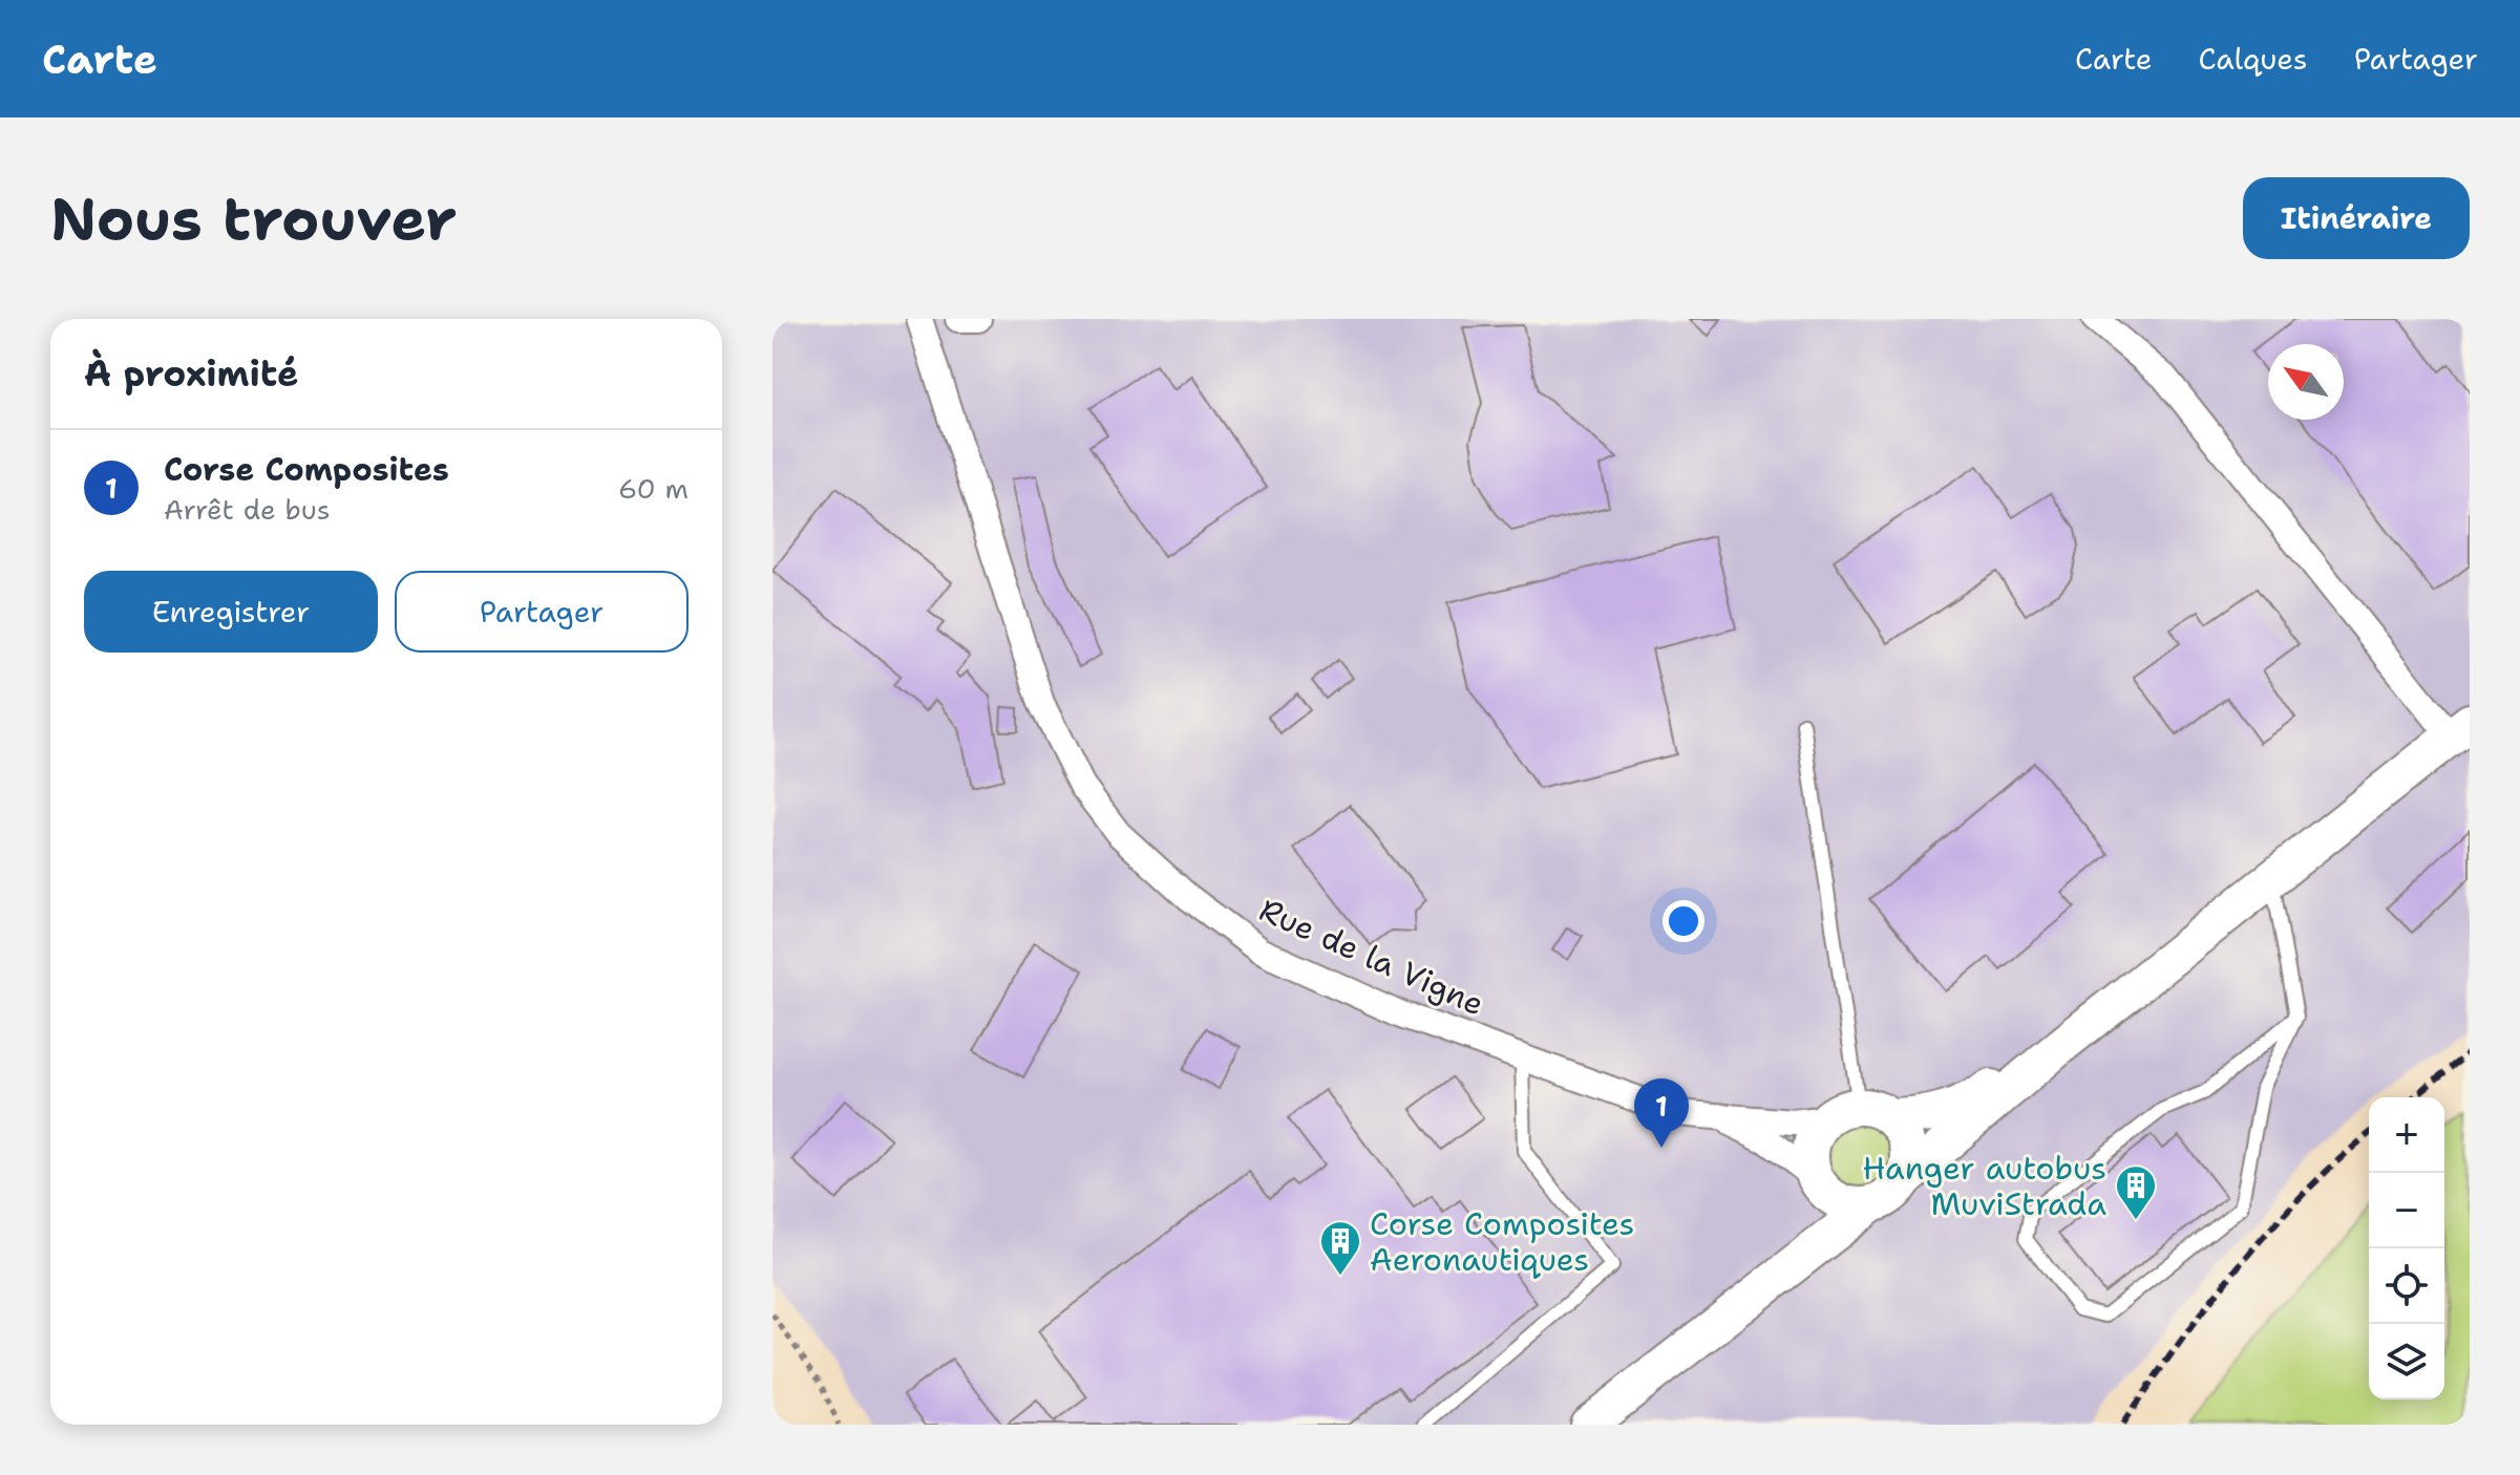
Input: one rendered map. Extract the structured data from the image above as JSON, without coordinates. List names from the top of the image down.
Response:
{
  "streets": {
    "street": ["Rue de la Vigne"]
  },
  "places": {
    "building": ["Hanger autobus MuviStrada", "Corse Composites Aeronautiques"]
  },
  "north": "top left",
  "page": {
    "header": "Carte",
    "nav": ["Carte", "Calques", "Partager"],
    "buttons": [
      "Itinéraire",
      ["Enregistrer", "Partager"]
    ],
    "title": "Nous trouver",
    "heading": "À proximité",
    "list": [
      {
        "mark": "1",
        "name": "Corse Composites",
        "note": "Arrêt de bus",
        "value": "60 m"
      }
    ],
    "pins": "1",
    "map_buttons": ["+", "−"]
  }
}
